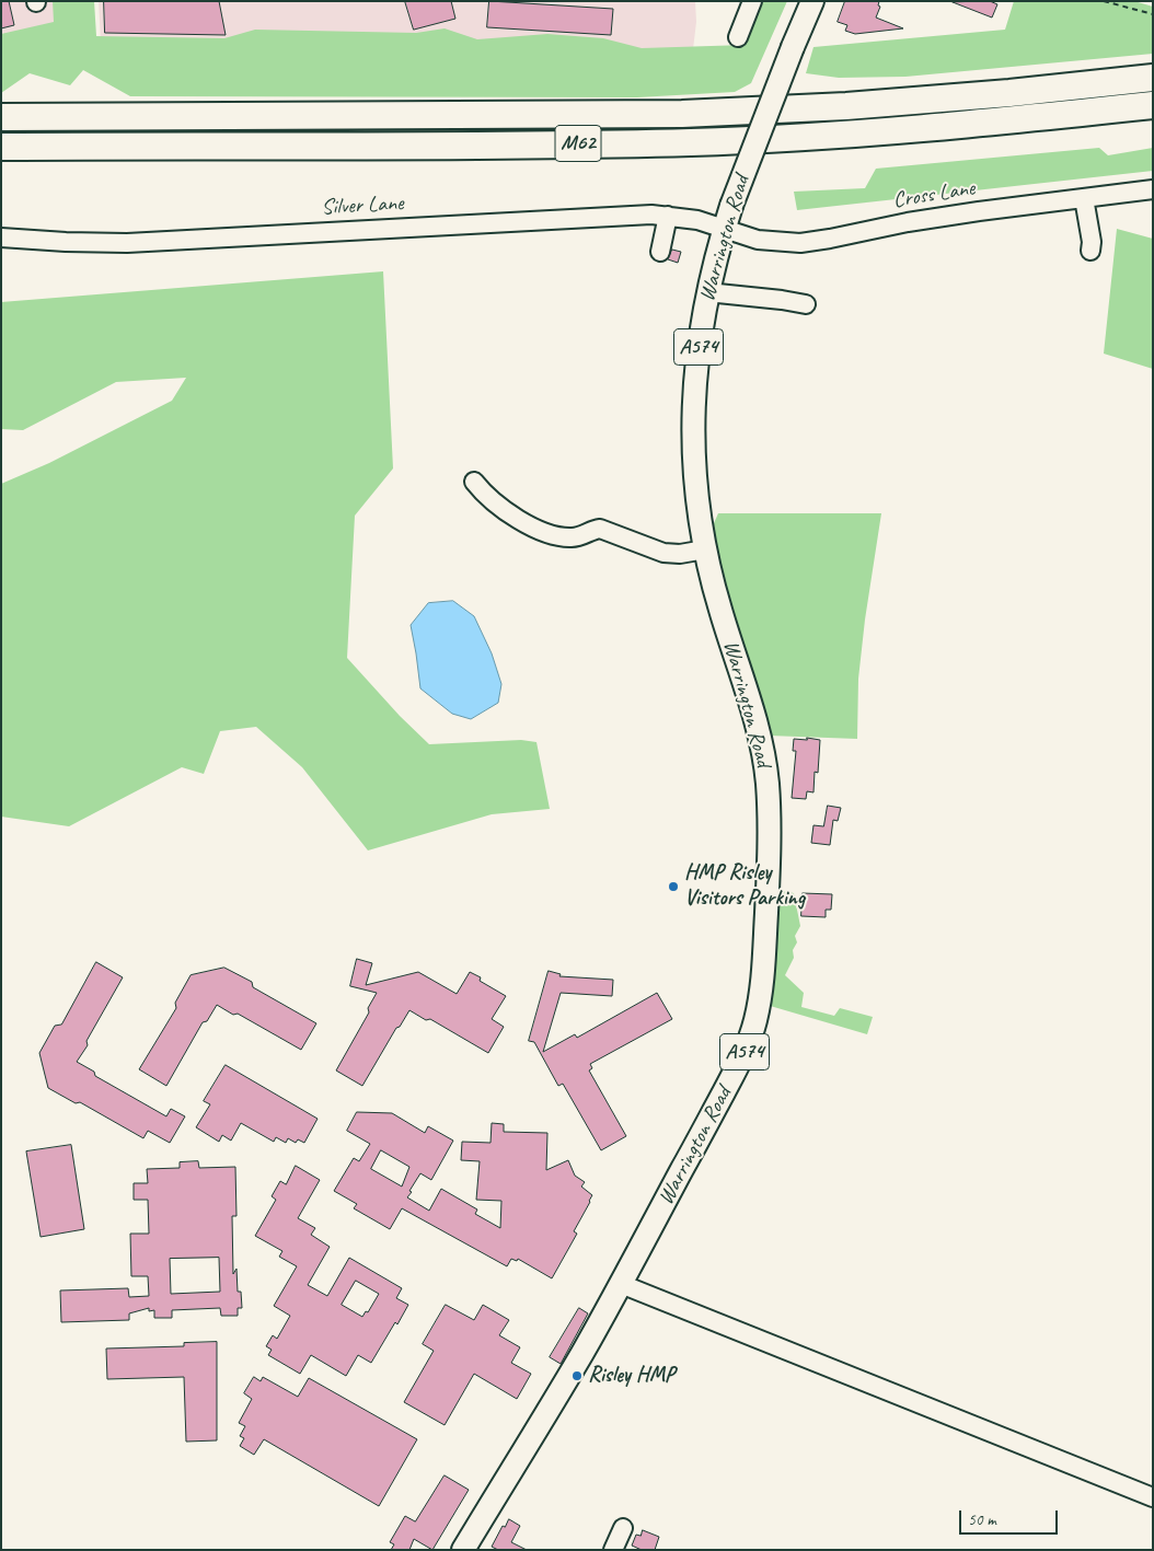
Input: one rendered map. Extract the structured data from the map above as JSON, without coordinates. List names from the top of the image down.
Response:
{
  "streets": {
    "highway": ["M62"],
    "main road": ["Warrington Road", "A574"],
    "street": ["Cross Lane", "Silver Lane"]
  },
  "crossings": [
    ["Cross Lane", "Silver Lane"],
    ["Cross Lane", "Warrington Road"],
    ["Silver Lane", "Warrington Road"]
  ],
  "places": ["HMP Risley Visitors Parking", "Risley HMP"],
  "scale_bar": "50 m"
}
